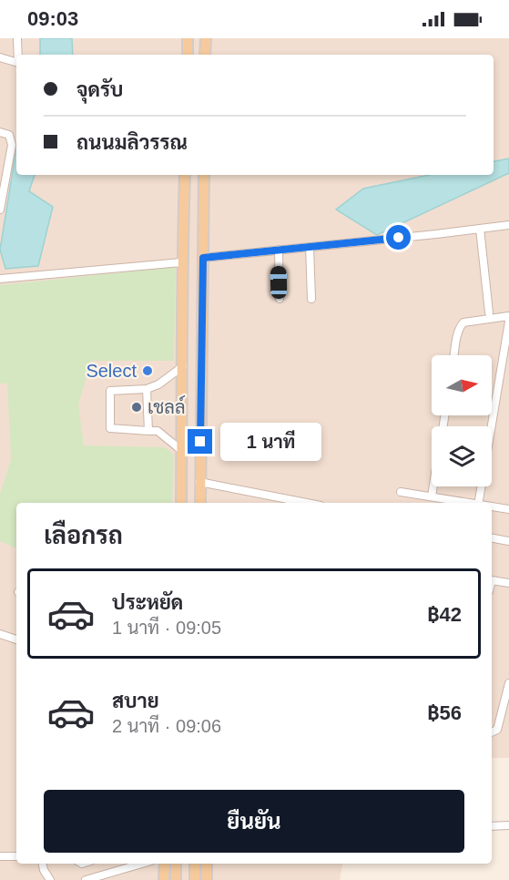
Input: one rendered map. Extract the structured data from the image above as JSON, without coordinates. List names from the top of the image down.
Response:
{
  "places": ["Select", "เชลล์"],
  "north": "right",
  "page": {
    "status": "09:03",
    "banner": ["จุดรับ", "ถนนมลิวรรณ"],
    "bubble": "1 นาที",
    "heading": "เลือกรถ",
    "list": [
      {
        "name": "ประหยัด",
        "note": "1 นาที · 09:05",
        "value": "฿42"
      },
      {
        "name": "สบาย",
        "note": "2 นาที · 09:06",
        "value": "฿56"
      }
    ],
    "buttons": "ยืนยัน"
  }
}
